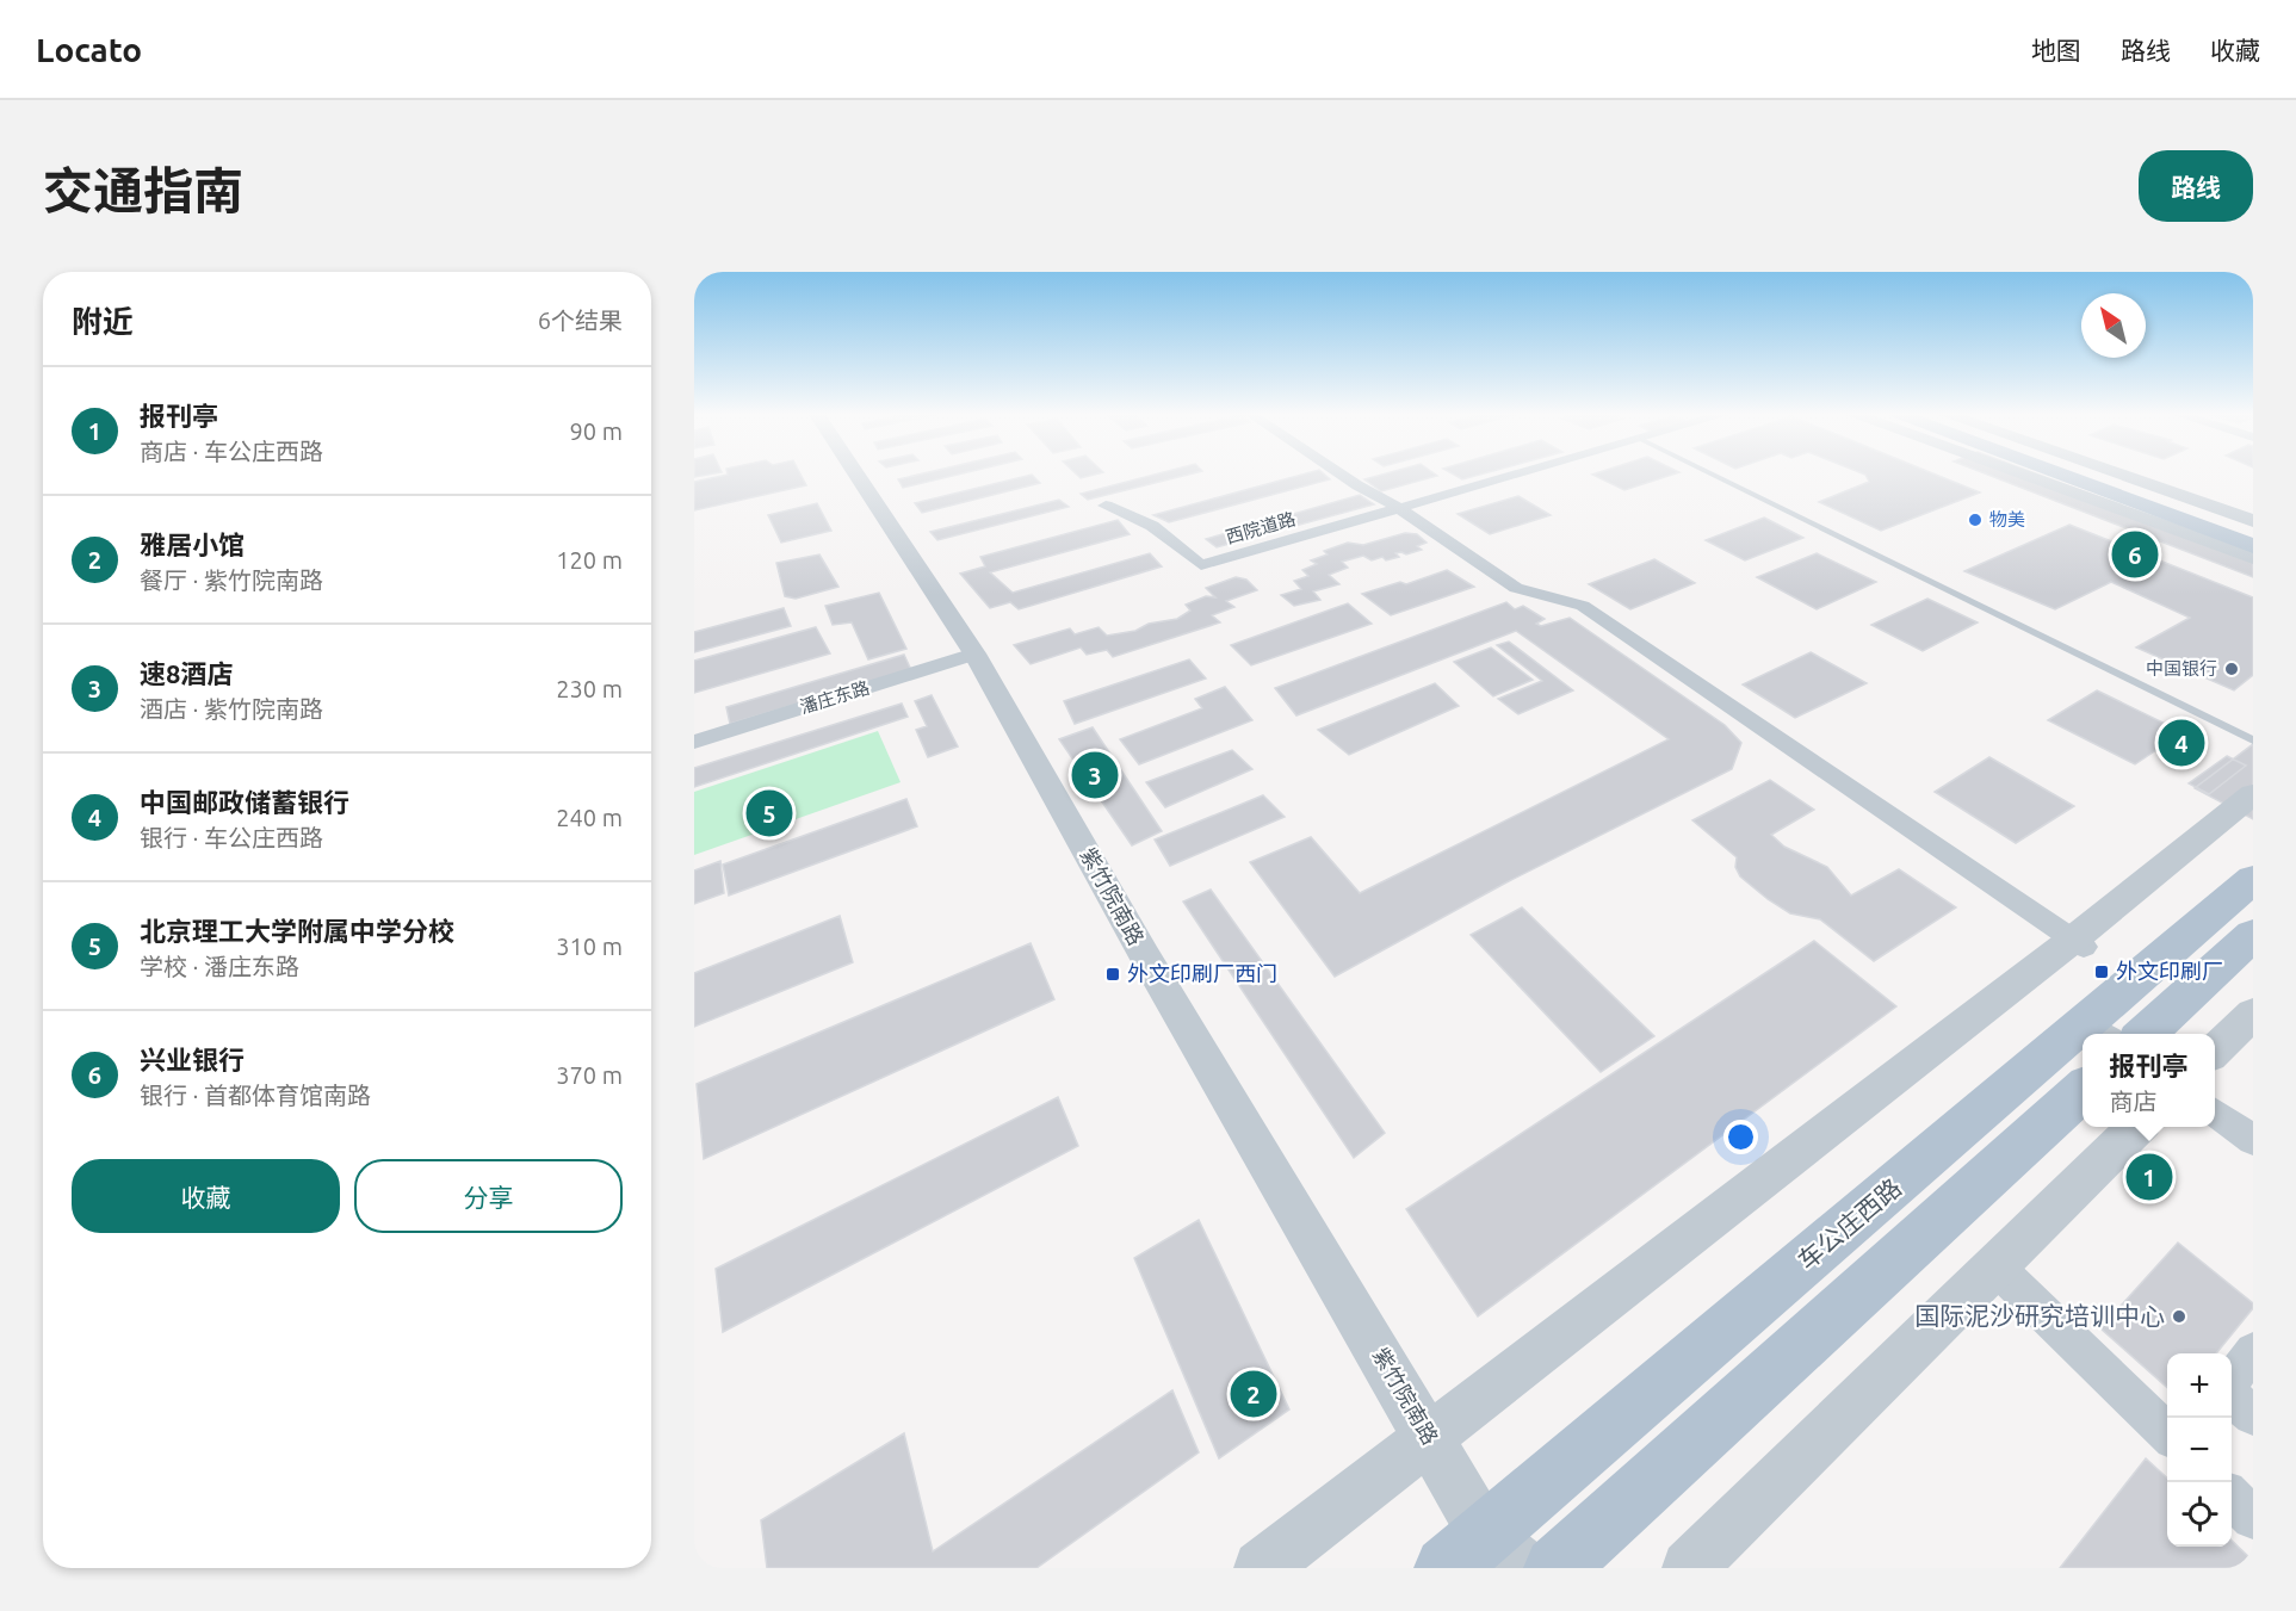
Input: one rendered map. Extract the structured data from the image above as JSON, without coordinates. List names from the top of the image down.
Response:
{
  "streets": {
    "main road": ["车公庄西路"],
    "street": ["西院道路", "潘庄东路", "紫竹院南路"]
  },
  "crossings": [
    ["潘庄东路", "紫竹院南路"],
    ["紫竹院南路", "车公庄西路"]
  ],
  "places": {
    "other": ["物美", "中国银行", "国际泥沙研究培训中心"],
    "transit": ["外文印刷厂", "外文印刷厂西门"]
  },
  "north": "top left",
  "page": {
    "header": "Locato",
    "nav": ["地图", "路线", "收藏"],
    "title": "交通指南",
    "buttons": [
      "路线",
      ["收藏", "分享"]
    ],
    "heading": ["附近", "6个结果"],
    "list": [
      {
        "mark": "1",
        "name": "报刊亭",
        "note": "商店 · 车公庄西路",
        "value": "90 m"
      },
      {
        "mark": "2",
        "name": "雅居小馆",
        "note": "餐厅 · 紫竹院南路",
        "value": "120 m"
      },
      {
        "mark": "3",
        "name": "速8酒店",
        "note": "酒店 · 紫竹院南路",
        "value": "230 m"
      },
      {
        "mark": "4",
        "name": "中国邮政储蓄银行",
        "note": "银行 · 车公庄西路",
        "value": "240 m"
      },
      {
        "mark": "5",
        "name": "北京理工大学附属中学分校",
        "note": "学校 · 潘庄东路",
        "value": "310 m"
      },
      {
        "mark": "6",
        "name": "兴业银行",
        "note": "银行 · 首都体育馆南路",
        "value": "370 m"
      }
    ],
    "pins": [
      "6",
      "4",
      "3",
      "5",
      "1",
      "2"
    ],
    "popup": ["报刊亭", "商店"],
    "map_buttons": ["+", "−"]
  }
}
